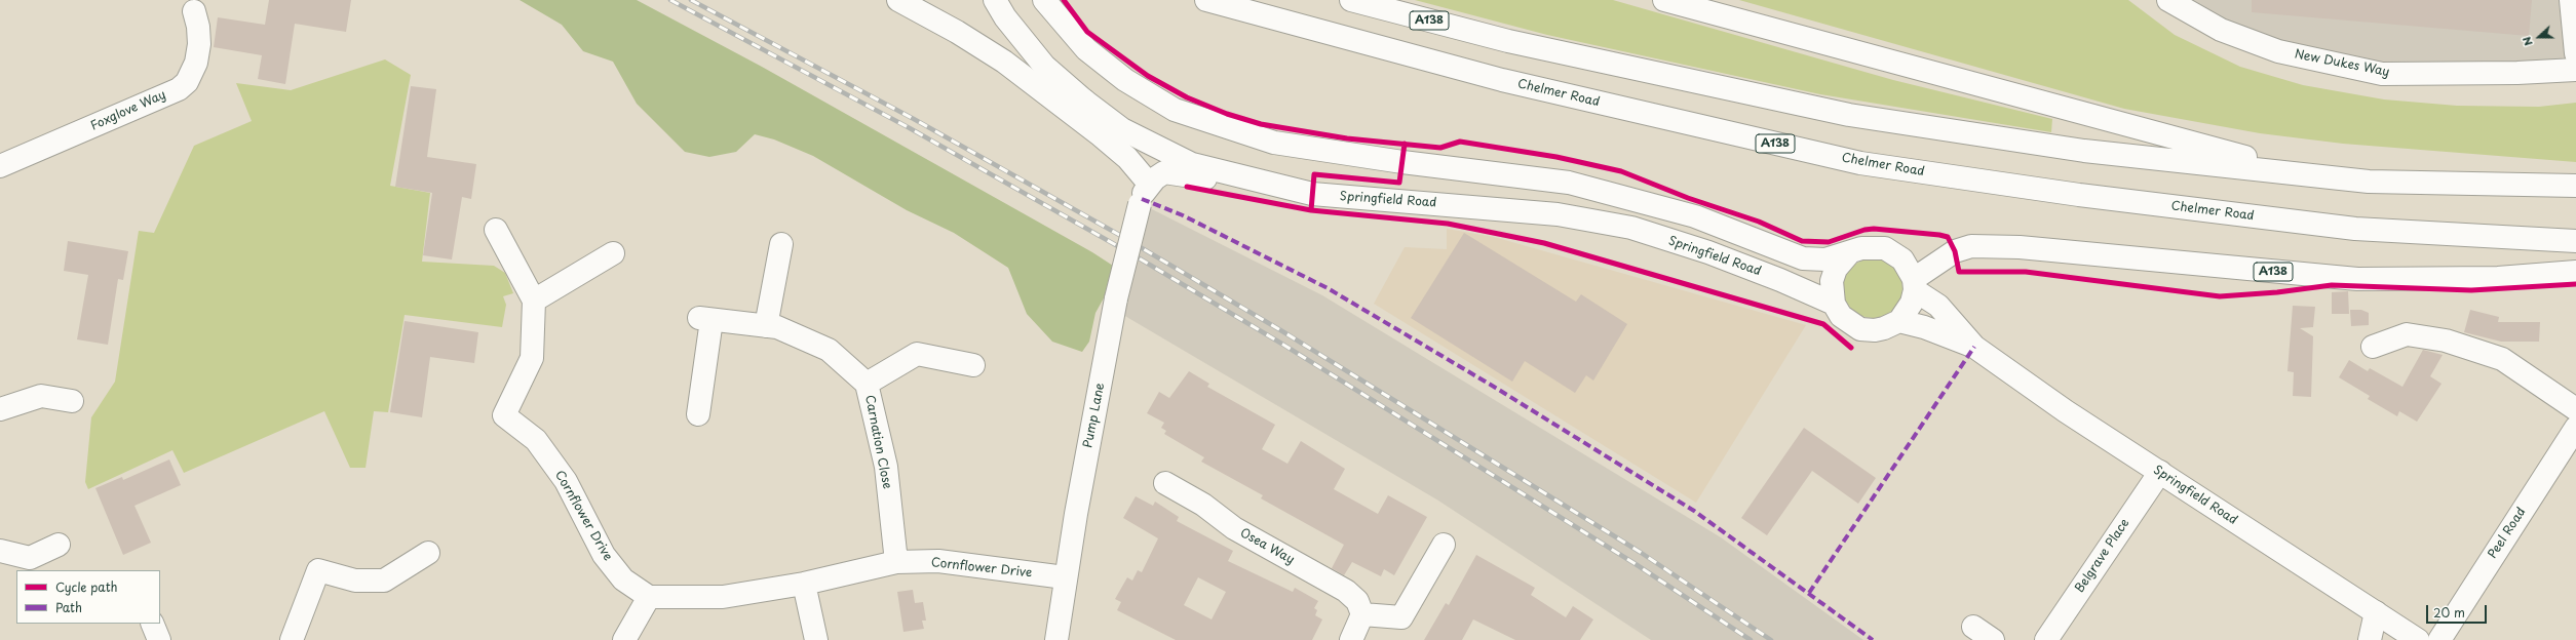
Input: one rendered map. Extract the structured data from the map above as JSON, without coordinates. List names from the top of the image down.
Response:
{
  "streets": {
    "main road": [
      "A138",
      "New Dukes Way",
      "Chelmer Road",
      "Foxglove Way",
      "Springfield Road",
      "Pump Lane",
      "Carnation Close",
      "Cornflower Drive",
      "Peel Road",
      "Osea Way",
      "Belgrave Place"
    ]
  },
  "crossings": [
    ["A138", "Springfield Road"],
    ["Springfield Road", "Pump Lane"],
    ["Springfield Road", "Belgrave Place"],
    ["Pump Lane", "Cornflower Drive"],
    ["Carnation Close", "Cornflower Drive"]
  ],
  "legend": ["Cycle path", "Path"],
  "scale_bar": "20 m",
  "north": "left"
}
